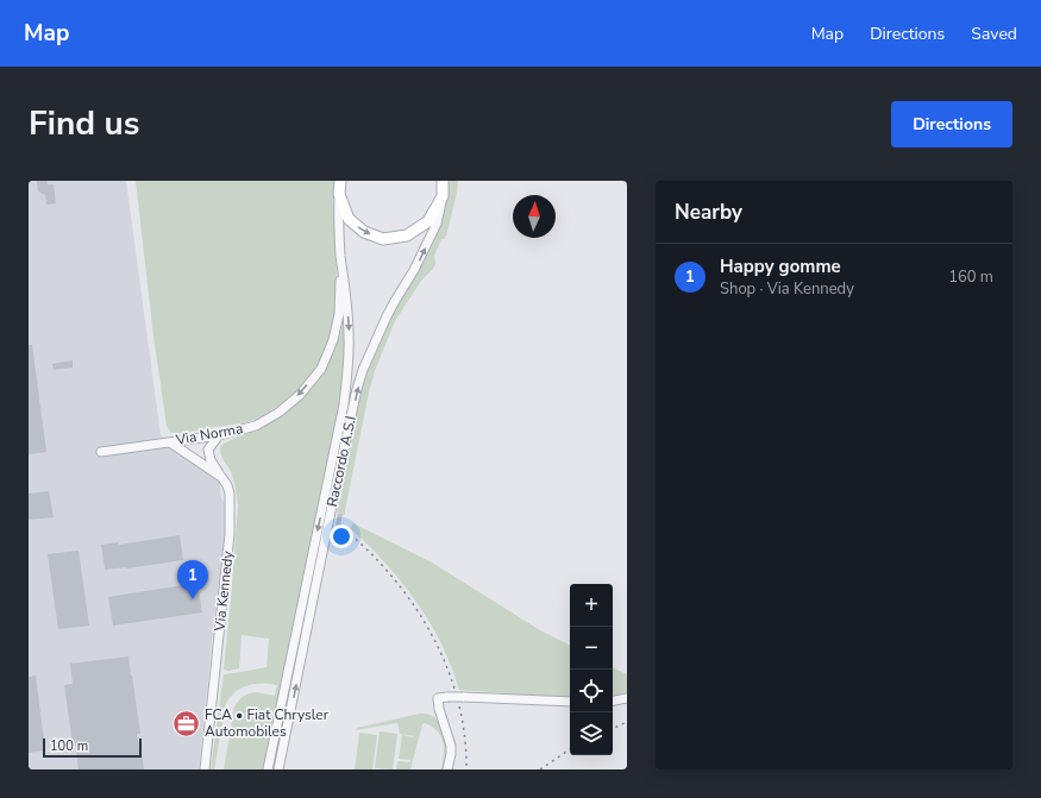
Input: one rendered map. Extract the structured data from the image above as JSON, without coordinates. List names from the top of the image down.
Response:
{
  "streets": {
    "street": ["Via Norma", "Raccordo A.S.I", "Via Kennedy"]
  },
  "crossings": [
    ["Via Norma", "Raccordo A.S.I"],
    ["Via Norma", "Via Kennedy"]
  ],
  "one_way": ["Via Norma"],
  "places": {
    "office": ["FCA • Fiat Chrysler Automobiles"]
  },
  "scale_bar": "100 m",
  "north": "top",
  "page": {
    "header": "Map",
    "nav": ["Map", "Directions", "Saved"],
    "title": "Find us",
    "buttons": "Directions",
    "heading": "Nearby",
    "list": [
      {
        "mark": "1",
        "name": "Happy gomme",
        "note": "Shop · Via Kennedy",
        "value": "160 m"
      }
    ],
    "pins": "1",
    "map_buttons": ["+", "−"],
    "scale": "100 m"
  }
}
